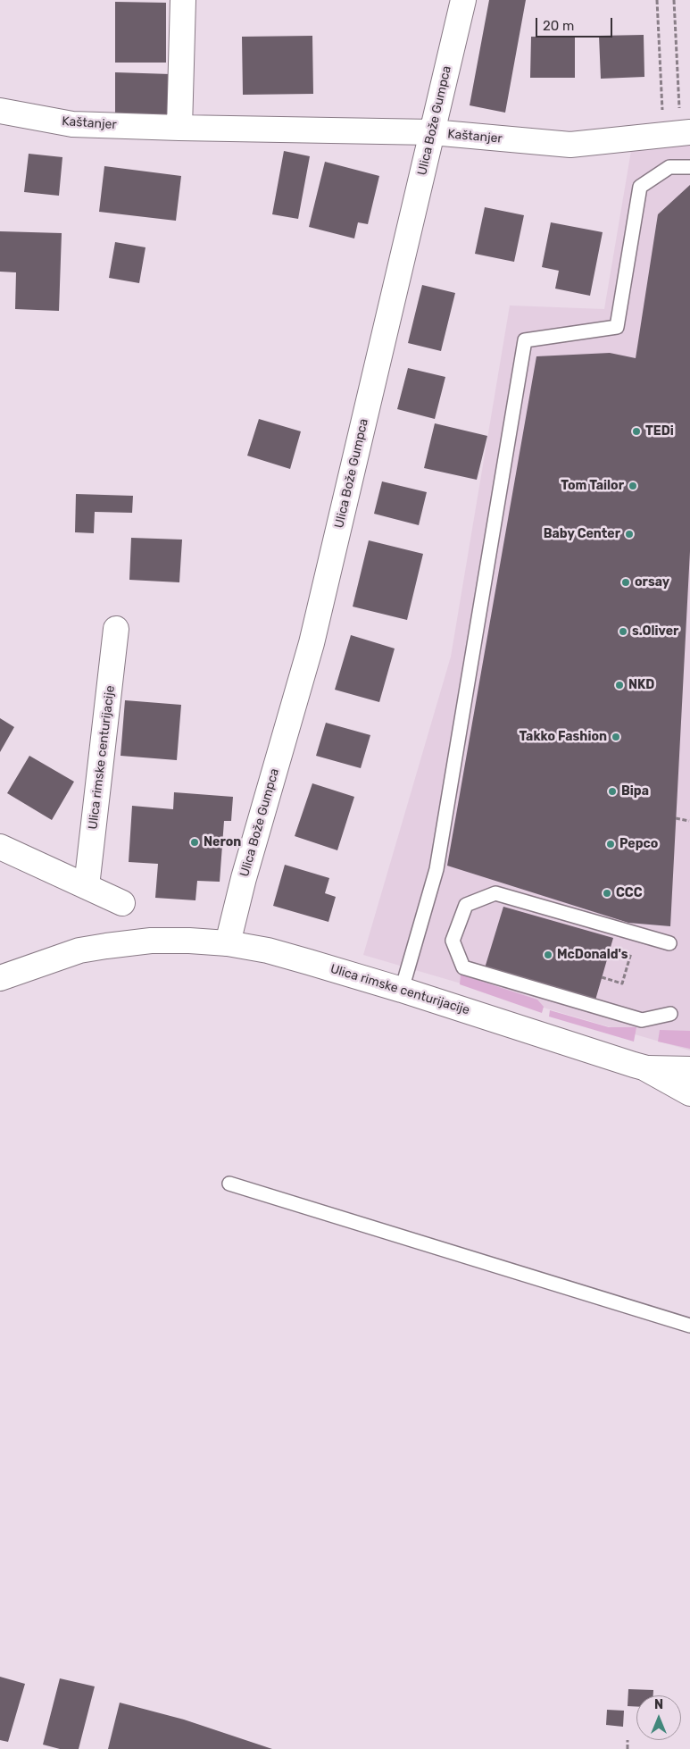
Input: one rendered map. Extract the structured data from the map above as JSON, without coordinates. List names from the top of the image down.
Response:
{
  "streets": {
    "street": ["Ulica Bože Gumpca", "Kaštanjer", "Ulica rimske centurijacije"]
  },
  "crossings": [
    ["Ulica Bože Gumpca", "Kaštanjer"],
    ["Ulica Bože Gumpca", "Ulica rimske centurijacije"]
  ],
  "places": [
    "TEDi",
    "Tom Tailor",
    "Baby Center",
    "orsay",
    "s.Oliver",
    "NKD",
    "Takko Fashion",
    "Bipa",
    "Neron",
    "Pepco",
    "CCC",
    "McDonald's"
  ],
  "scale_bar": "20 m",
  "north": "top"
}
